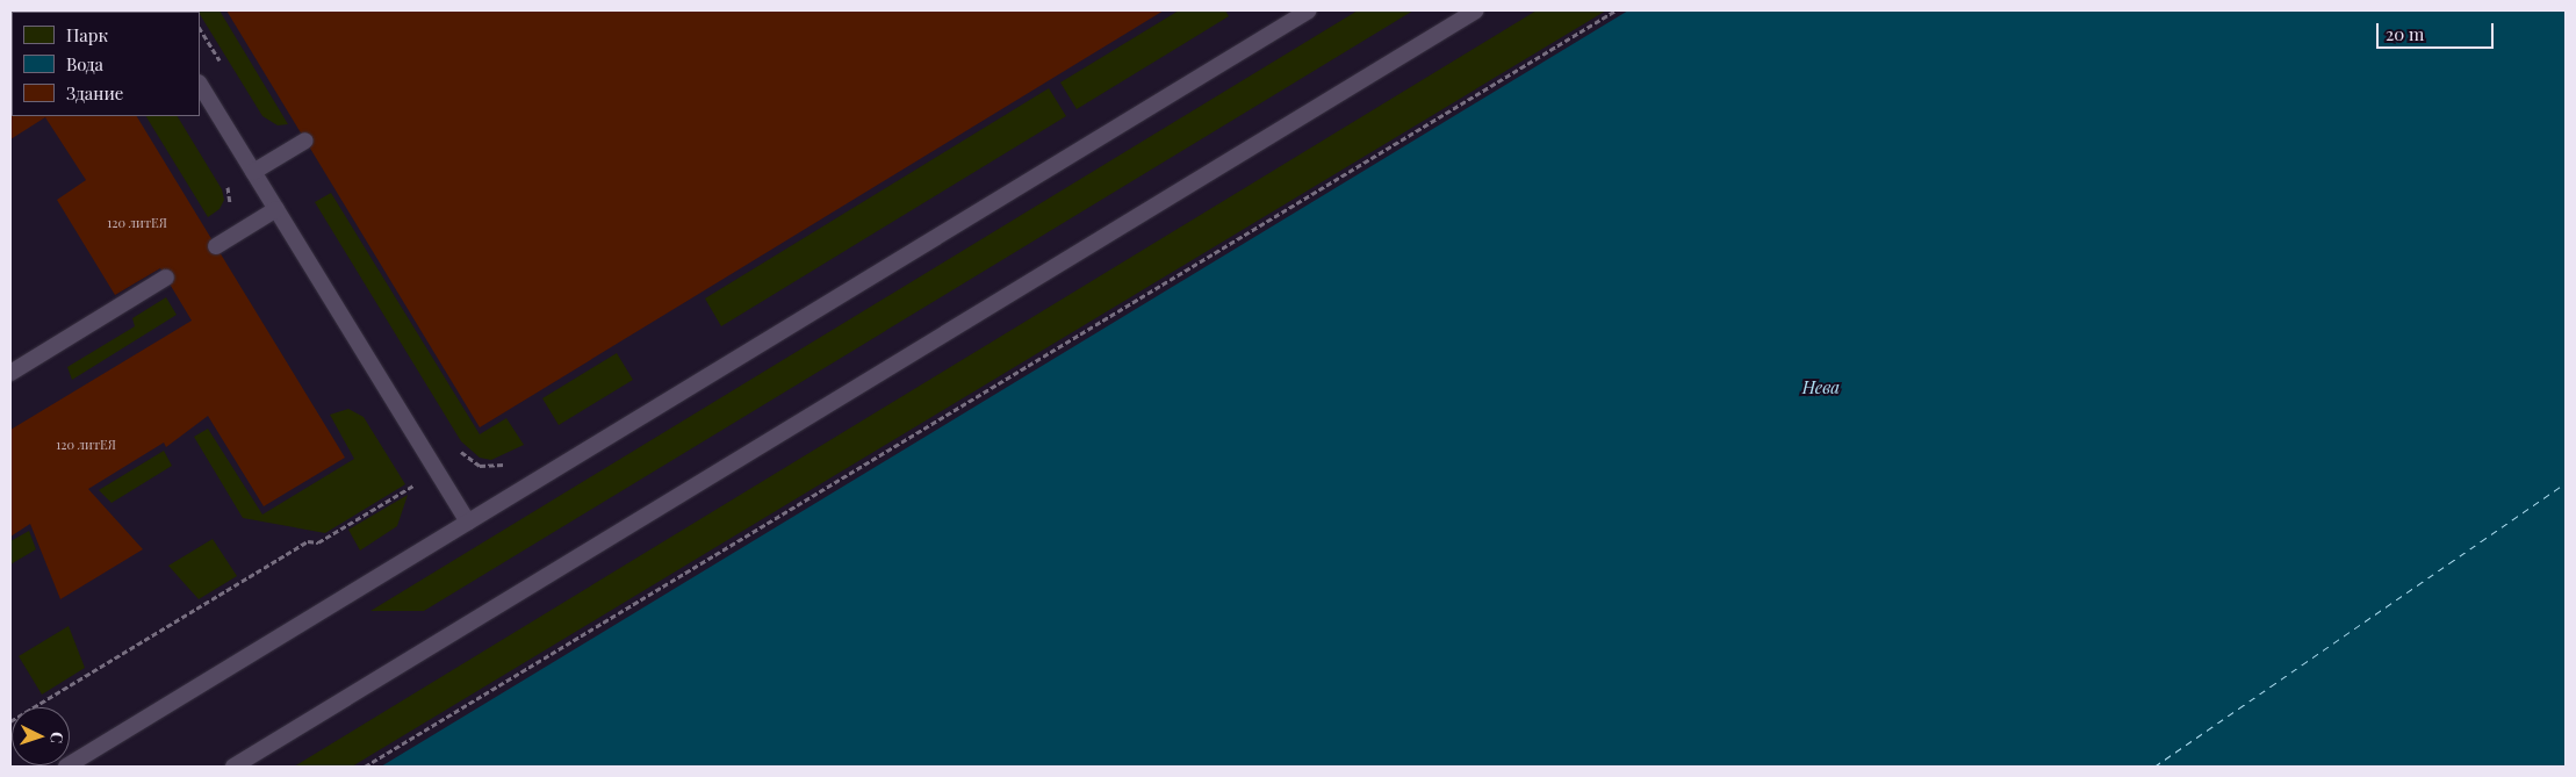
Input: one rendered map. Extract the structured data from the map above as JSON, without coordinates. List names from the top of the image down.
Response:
{
  "water": ["Нева"],
  "house_numbers": ["120 литЕЯ", "120 литЕЯ"],
  "legend": ["Парк", "Вода", "Здание"],
  "scale_bar": "20 m",
  "north": "right"
}
